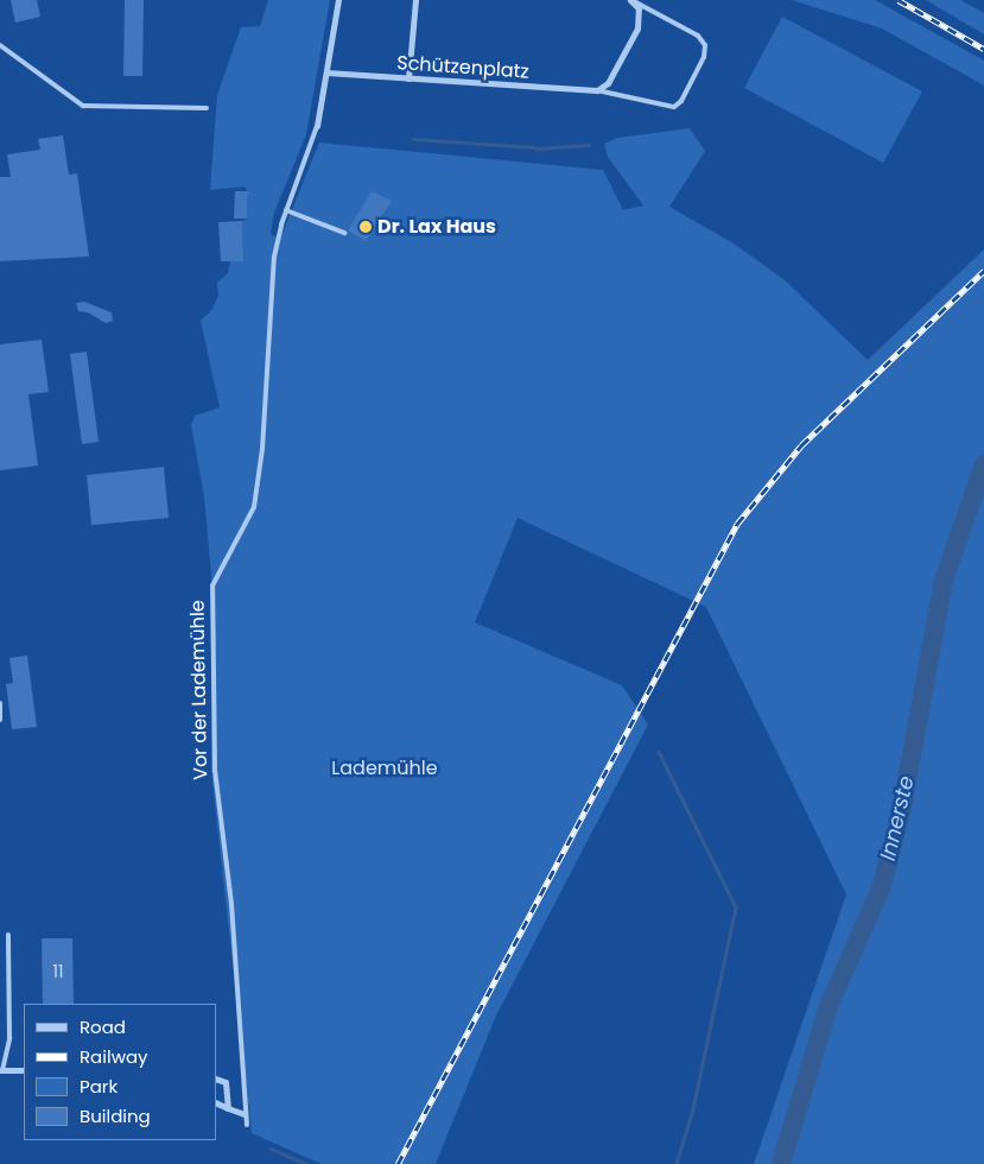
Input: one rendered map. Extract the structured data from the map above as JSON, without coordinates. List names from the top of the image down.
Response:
{
  "streets": {
    "street": ["Schützenplatz", "Vor der Lademühle"]
  },
  "crossings": [
    ["Schützenplatz", "Vor der Lademühle"]
  ],
  "water": ["Innerste"],
  "parks": ["Lademühle"],
  "places": ["Dr. Lax Haus"],
  "house_numbers": ["11"],
  "legend": [
    "Road",
    "Railway",
    "Park",
    "Building"
  ]
}
